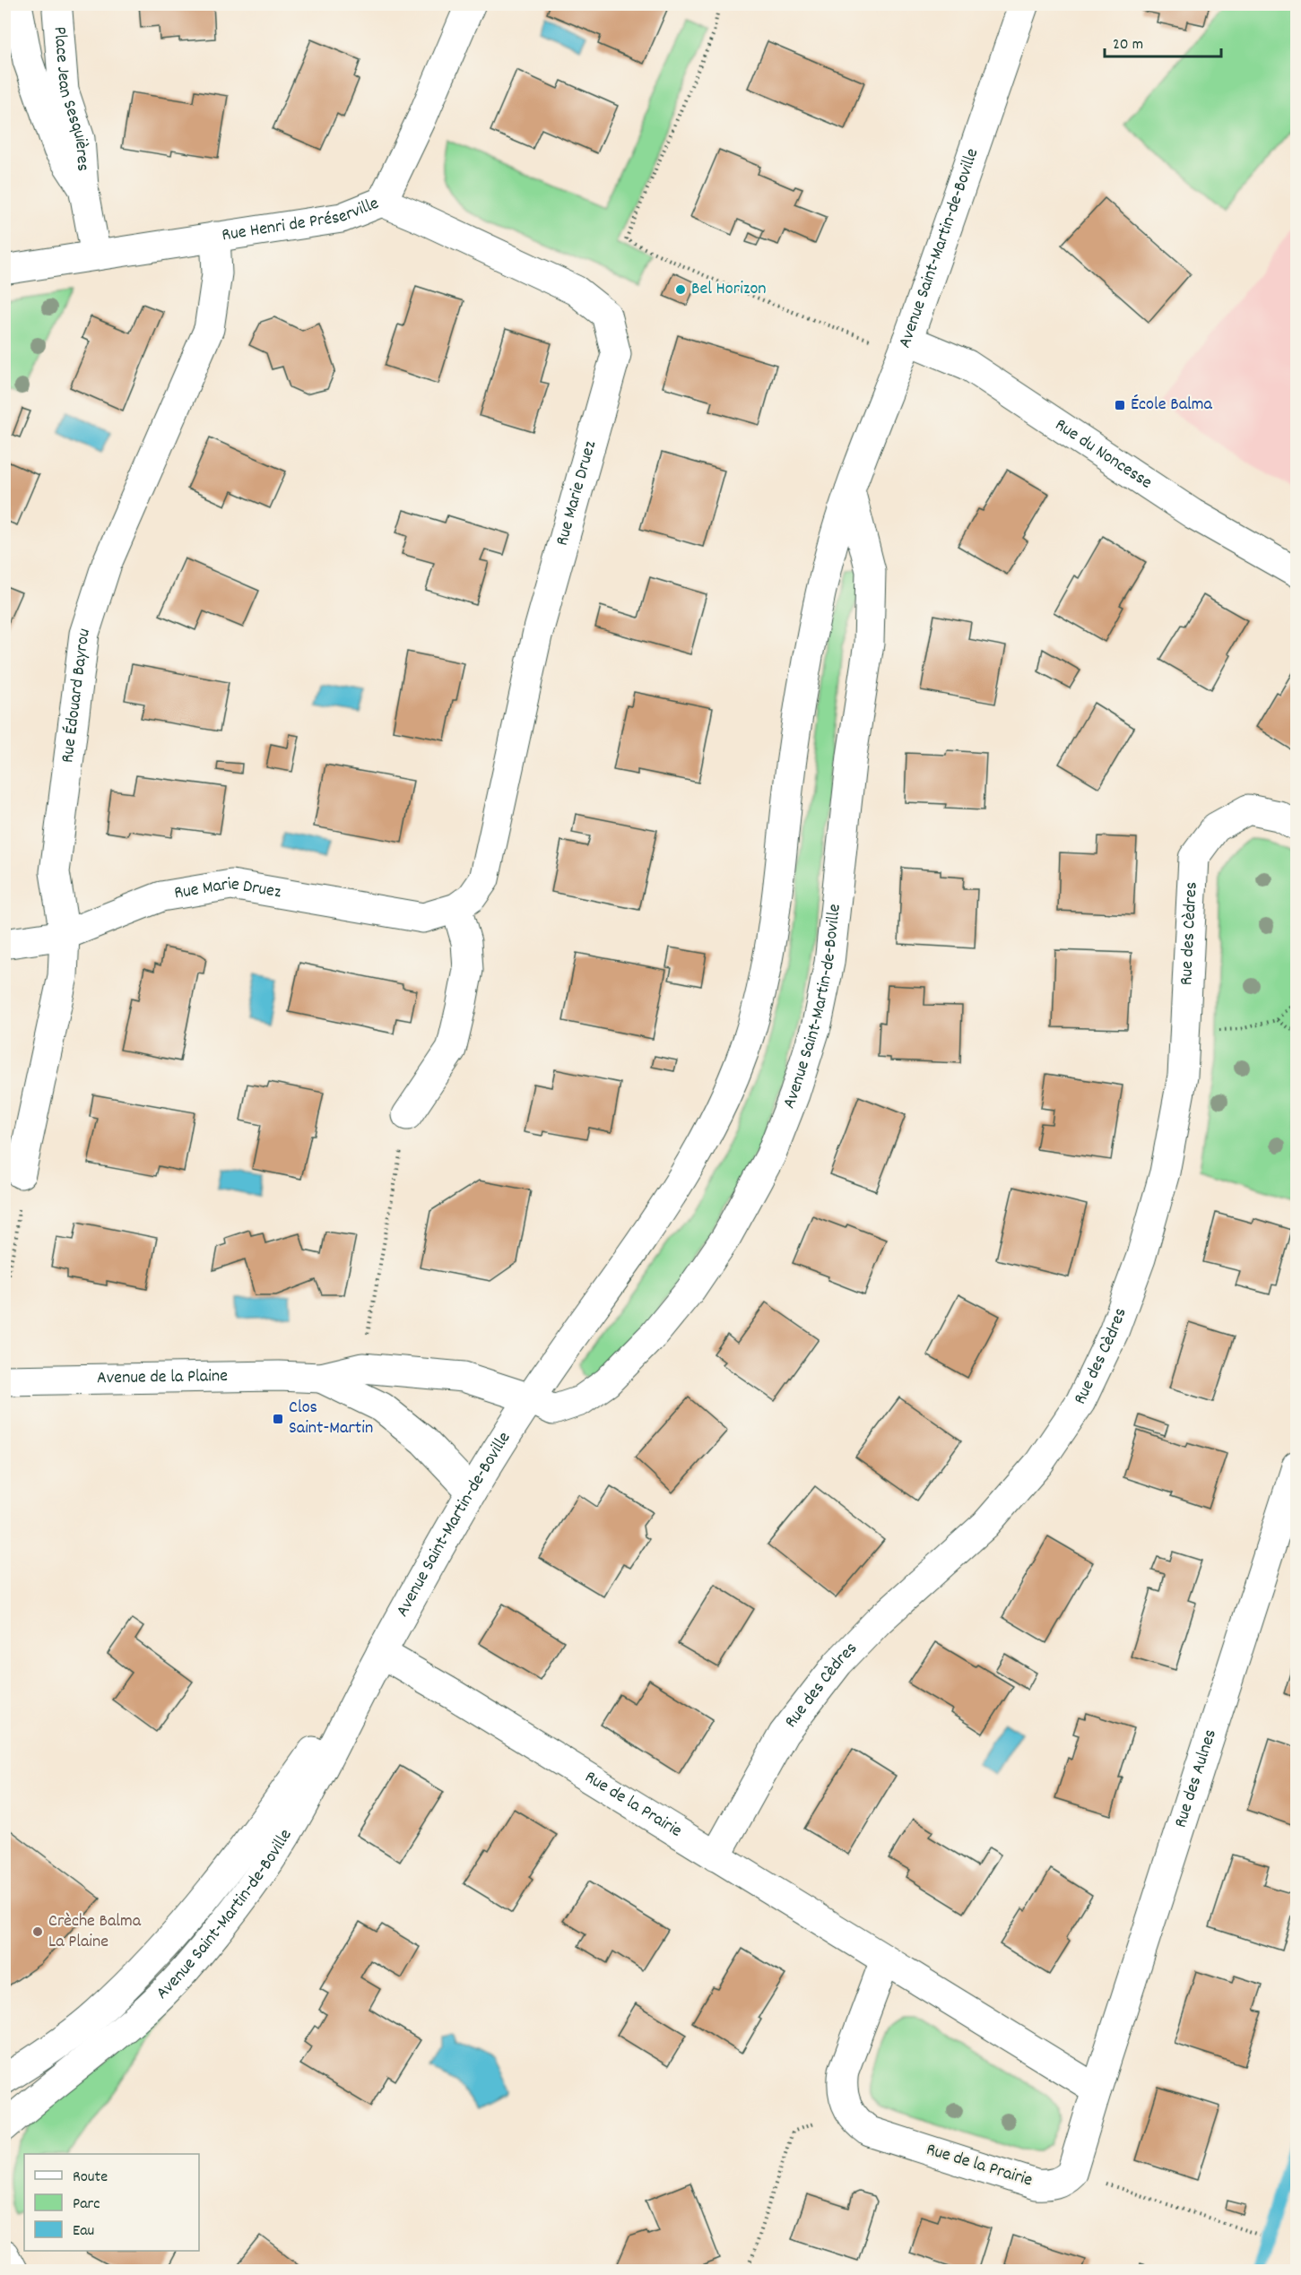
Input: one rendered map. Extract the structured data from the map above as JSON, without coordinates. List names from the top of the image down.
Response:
{
  "streets": {
    "street": [
      "Place Jean Sesquières",
      "Rue Henri de Préserville",
      "Avenue Saint-Martin-de-Boville",
      "Rue du Noncesse",
      "Rue Marie Druez",
      "Rue Édouard Bayrou",
      "Rue des Cèdres",
      "Avenue de la Plaine",
      "Rue des Aulnes",
      "Rue de la Prairie"
    ]
  },
  "crossings": [
    ["Place Jean Sesquières", "Rue Henri de Préserville"],
    ["Rue Henri de Préserville", "Rue Marie Druez"],
    ["Rue Henri de Préserville", "Rue Édouard Bayrou"],
    ["Avenue Saint-Martin-de-Boville", "Rue du Noncesse"],
    ["Avenue Saint-Martin-de-Boville", "Avenue de la Plaine"],
    ["Avenue Saint-Martin-de-Boville", "Rue de la Prairie"],
    ["Rue Marie Druez", "Rue Édouard Bayrou"],
    ["Rue des Cèdres", "Rue de la Prairie"],
    ["Rue des Aulnes", "Rue de la Prairie"]
  ],
  "places": {
    "other": ["Bel Horizon", "Crèche Balma La Plaine"],
    "transit": ["École Balma", "Clos Saint-Martin"]
  },
  "legend": ["Route", "Parc", "Eau"],
  "scale_bar": "20 m"
}
